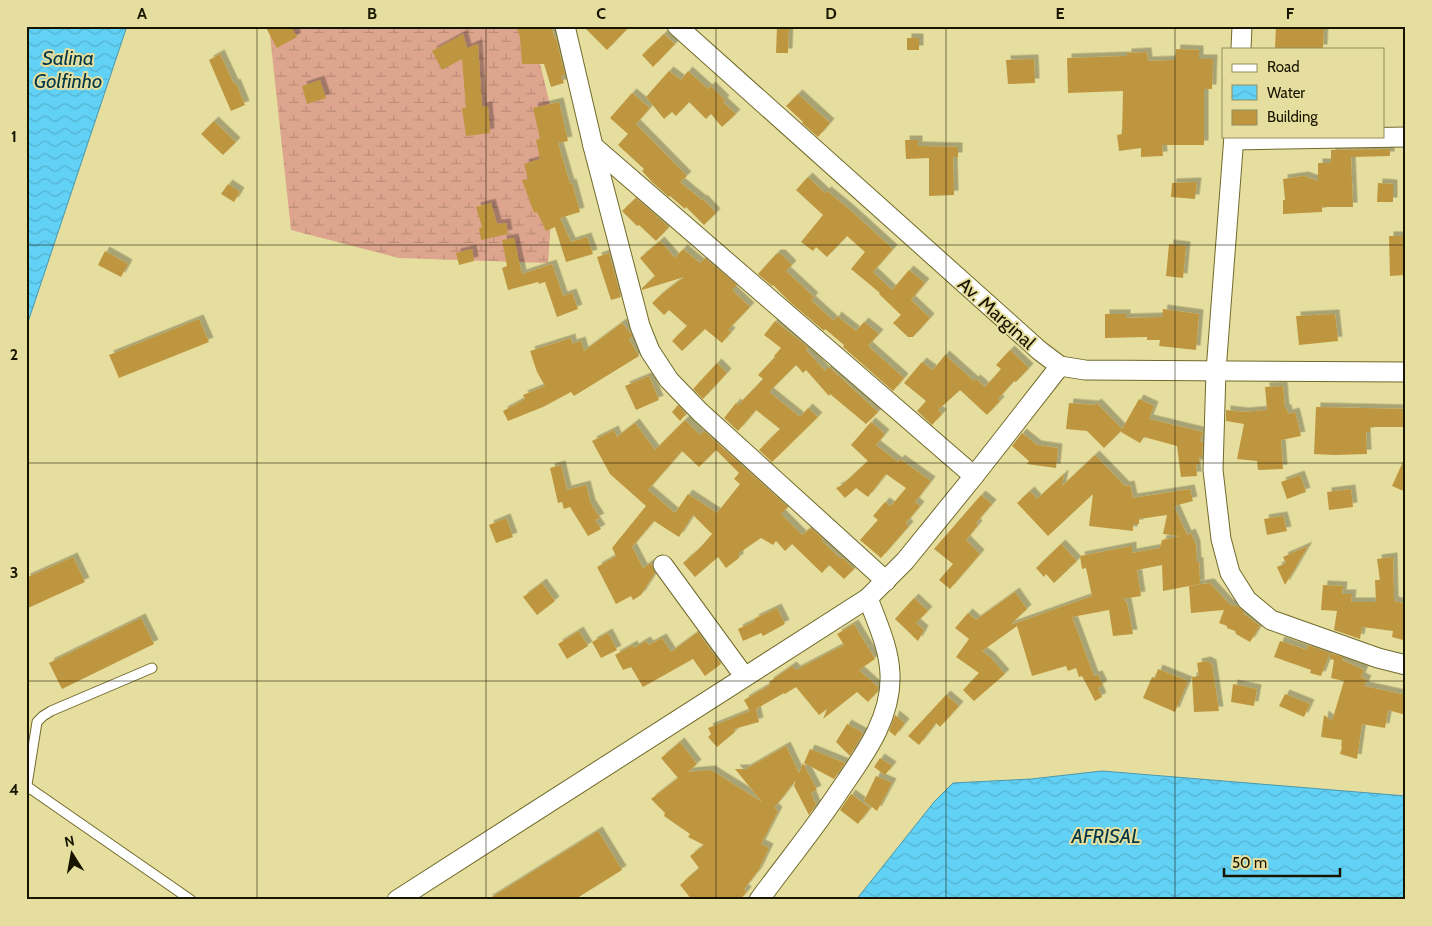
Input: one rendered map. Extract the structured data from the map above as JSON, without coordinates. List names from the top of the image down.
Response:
{
  "streets": {
    "street": ["Av. Marginal"]
  },
  "water": ["Salina Golfinho", "AFRISAL"],
  "legend": ["Road", "Water", "Building"],
  "scale_bar": "50 m",
  "north": "top",
  "grid": {
    "columns": [
      "A",
      "B",
      "C",
      "D",
      "E",
      "F"
    ],
    "rows": [
      "1",
      "2",
      "3",
      "4"
    ]
  }
}
